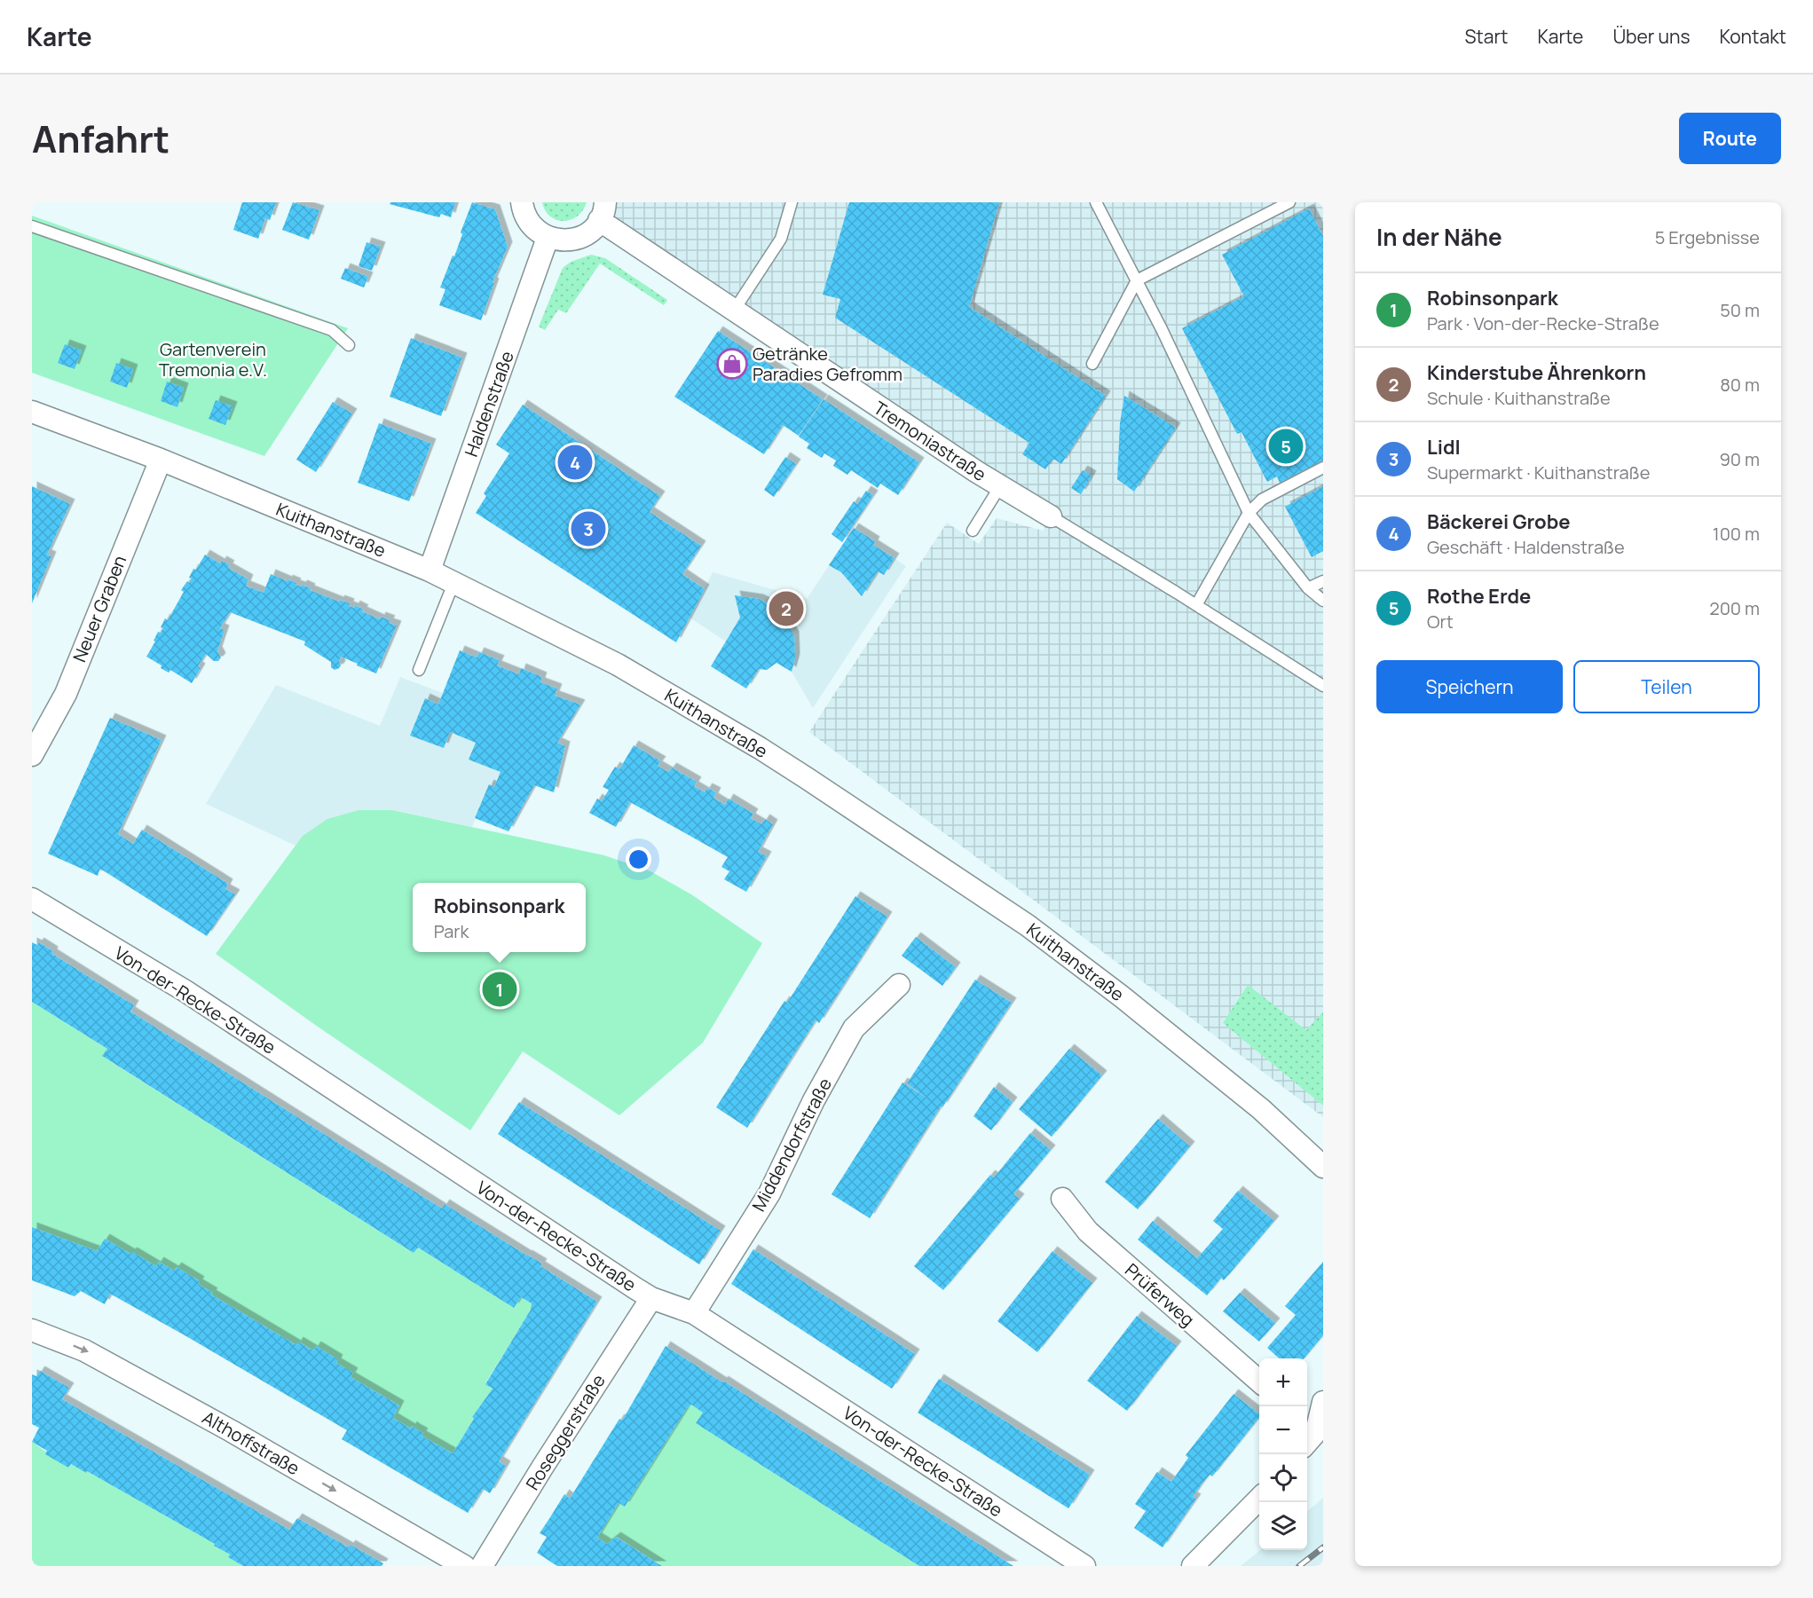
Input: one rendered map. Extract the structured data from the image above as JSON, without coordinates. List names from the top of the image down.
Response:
{
  "streets": {
    "street": [
      "Haldenstraße",
      "Tremoniastraße",
      "Kuithanstraße",
      "Neuer Graben",
      "Von-der-Recke-Straße",
      "Middendorfstraße",
      "Prüferweg",
      "Roseggerstraße",
      "Althoffstraße"
    ]
  },
  "crossings": [
    ["Haldenstraße", "Kuithanstraße"],
    ["Kuithanstraße", "Neuer Graben"],
    ["Von-der-Recke-Straße", "Middendorfstraße"],
    ["Von-der-Recke-Straße", "Roseggerstraße"]
  ],
  "one_way": ["Althoffstraße"],
  "parks": ["Gartenverein Tremonia e.V."],
  "places": {
    "shop": ["Getränke Paradies Gefromm"]
  },
  "page": {
    "header": "Karte",
    "nav": [
      "Start",
      "Karte",
      "Über uns",
      "Kontakt"
    ],
    "title": "Anfahrt",
    "buttons": [
      "Route",
      ["Speichern", "Teilen"]
    ],
    "heading": ["In der Nähe", "5 Ergebnisse"],
    "list": [
      {
        "mark": "1",
        "name": "Robinsonpark",
        "note": "Park · Von-der-Recke-Straße",
        "value": "50 m"
      },
      {
        "mark": "2",
        "name": "Kinderstube Ährenkorn",
        "note": "Schule · Kuithanstraße",
        "value": "80 m"
      },
      {
        "mark": "3",
        "name": "Lidl",
        "note": "Supermarkt · Kuithanstraße",
        "value": "90 m"
      },
      {
        "mark": "4",
        "name": "Bäckerei Grobe",
        "note": "Geschäft · Haldenstraße",
        "value": "100 m"
      },
      {
        "mark": "5",
        "name": "Rothe Erde",
        "note": "Ort",
        "value": "200 m"
      }
    ],
    "pins": [
      "5",
      "4",
      "3",
      "2",
      "1"
    ],
    "popup": ["Robinsonpark", "Park"],
    "map_buttons": ["+", "−"]
  }
}
